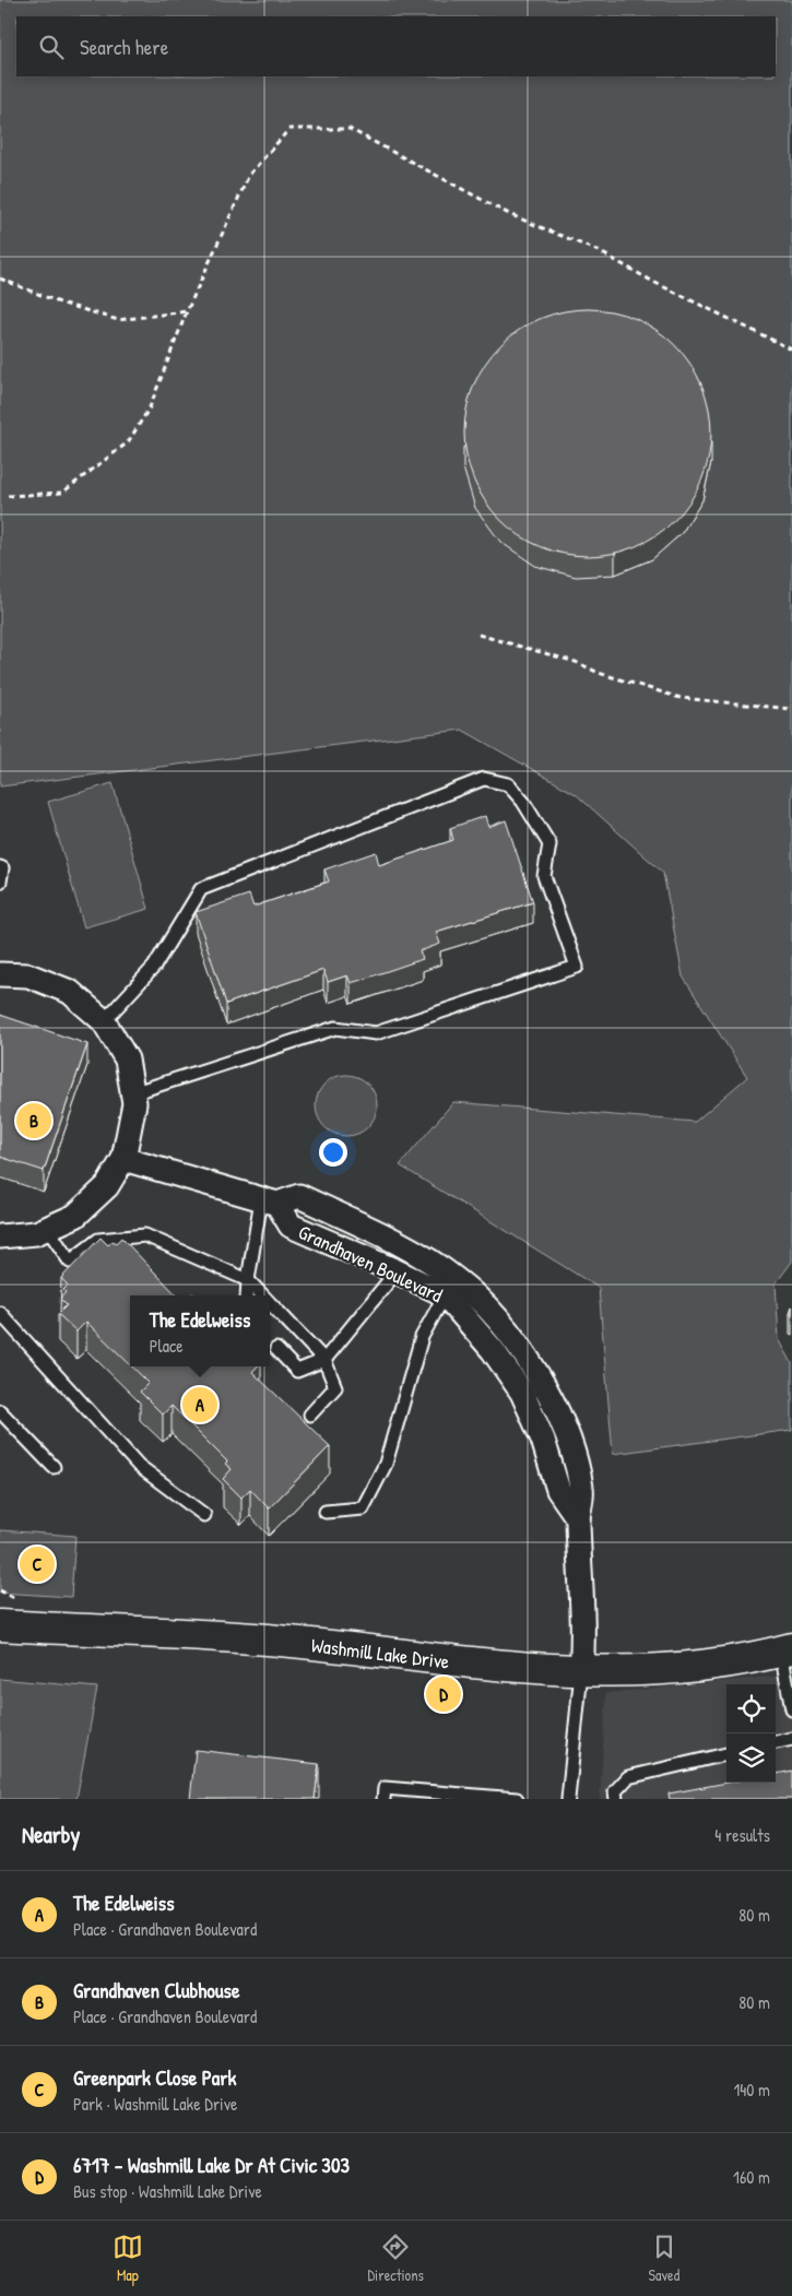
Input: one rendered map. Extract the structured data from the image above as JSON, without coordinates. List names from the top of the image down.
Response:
{
  "streets": {
    "street": ["Grandhaven Boulevard", "Washmill Lake Drive"]
  },
  "crossings": [
    ["Grandhaven Boulevard", "Washmill Lake Drive"]
  ],
  "page": {
    "search": "Search here",
    "pins": [
      "B",
      "A",
      "C",
      "D"
    ],
    "popup": ["The Edelweiss", "Place"],
    "heading": ["Nearby", "4 results"],
    "list": [
      {
        "mark": "A",
        "name": "The Edelweiss",
        "note": "Place · Grandhaven Boulevard",
        "value": "80 m"
      },
      {
        "mark": "B",
        "name": "Grandhaven Clubhouse",
        "note": "Place · Grandhaven Boulevard",
        "value": "80 m"
      },
      {
        "mark": "C",
        "name": "Greenpark Close Park",
        "note": "Park · Washmill Lake Drive",
        "value": "140 m"
      },
      {
        "mark": "D",
        "name": "6717 - Washmill Lake Dr At Civic 303",
        "note": "Bus stop · Washmill Lake Drive",
        "value": "160 m"
      }
    ],
    "nav": ["Map", "Directions", "Saved"]
  }
}
